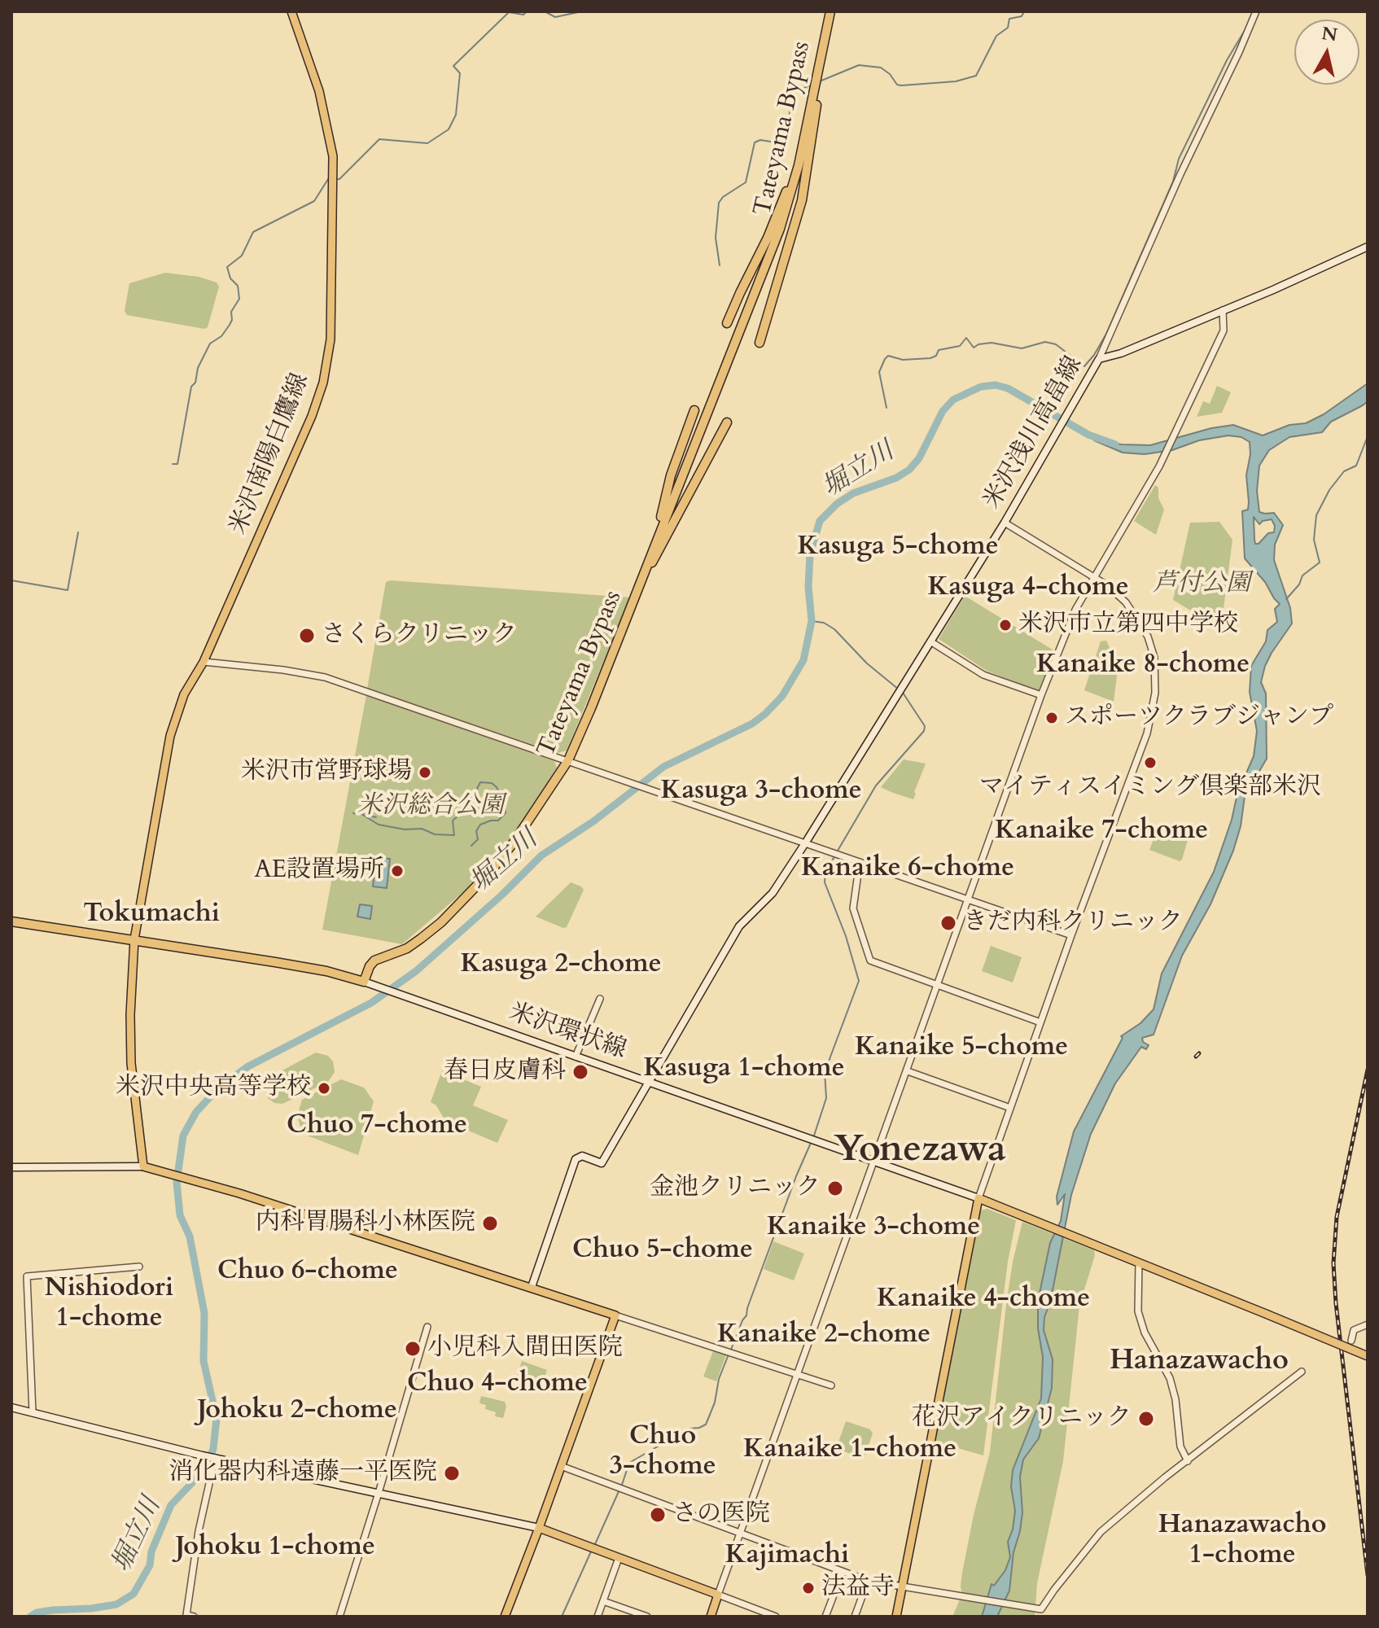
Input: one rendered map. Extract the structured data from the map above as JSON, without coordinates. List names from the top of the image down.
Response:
{
  "streets": {
    "highway": ["Tateyama Bypass"],
    "main road": ["米沢浅川高畠線", "米沢南陽白鷹線", "米沢環状線"]
  },
  "crossings": [
    ["Tateyama Bypass", "米沢環状線"],
    ["米沢浅川高畠線", "米沢環状線"]
  ],
  "districts": [
    "Kasuga 5-chome",
    "Kasuga 4-chome",
    "Kanaike 8-chome",
    "Kasuga 3-chome",
    "Kanaike 7-chome",
    "Kanaike 6-chome",
    "Tokumachi",
    "Kasuga 2-chome",
    "Kanaike 5-chome",
    "Kasuga 1-chome",
    "Chuo 7-chome",
    "Yonezawa",
    "Kanaike 3-chome",
    "Chuo 5-chome",
    "Chuo 6-chome",
    "Nishiodori 1-chome",
    "Kanaike 4-chome",
    "Kanaike 2-chome",
    "Hanazawacho",
    "Chuo 4-chome",
    "Johoku 2-chome",
    "Chuo 3-chome",
    "Kanaike 1-chome",
    "Hanazawacho 1-chome",
    "Johoku 1-chome",
    "Kajimachi"
  ],
  "water": ["堀立川"],
  "parks": ["芦付公園", "米沢総合公園"],
  "places": [
    "米沢市立第四中学校",
    "さくらクリニック",
    "スポーツクラブジャンプ",
    "マイティスイミング倶楽部米沢",
    "米沢市営野球場",
    "AE設置場所",
    "きだ内科クリニック",
    "春日皮膚科",
    "米沢中央高等学校",
    "金池クリニック",
    "内科胃腸科小林医院",
    "小児科入間田医院",
    "花沢アイクリニック",
    "消化器内科遠藤一平医院",
    "さの医院",
    "法益寺"
  ],
  "north": "top"
}
